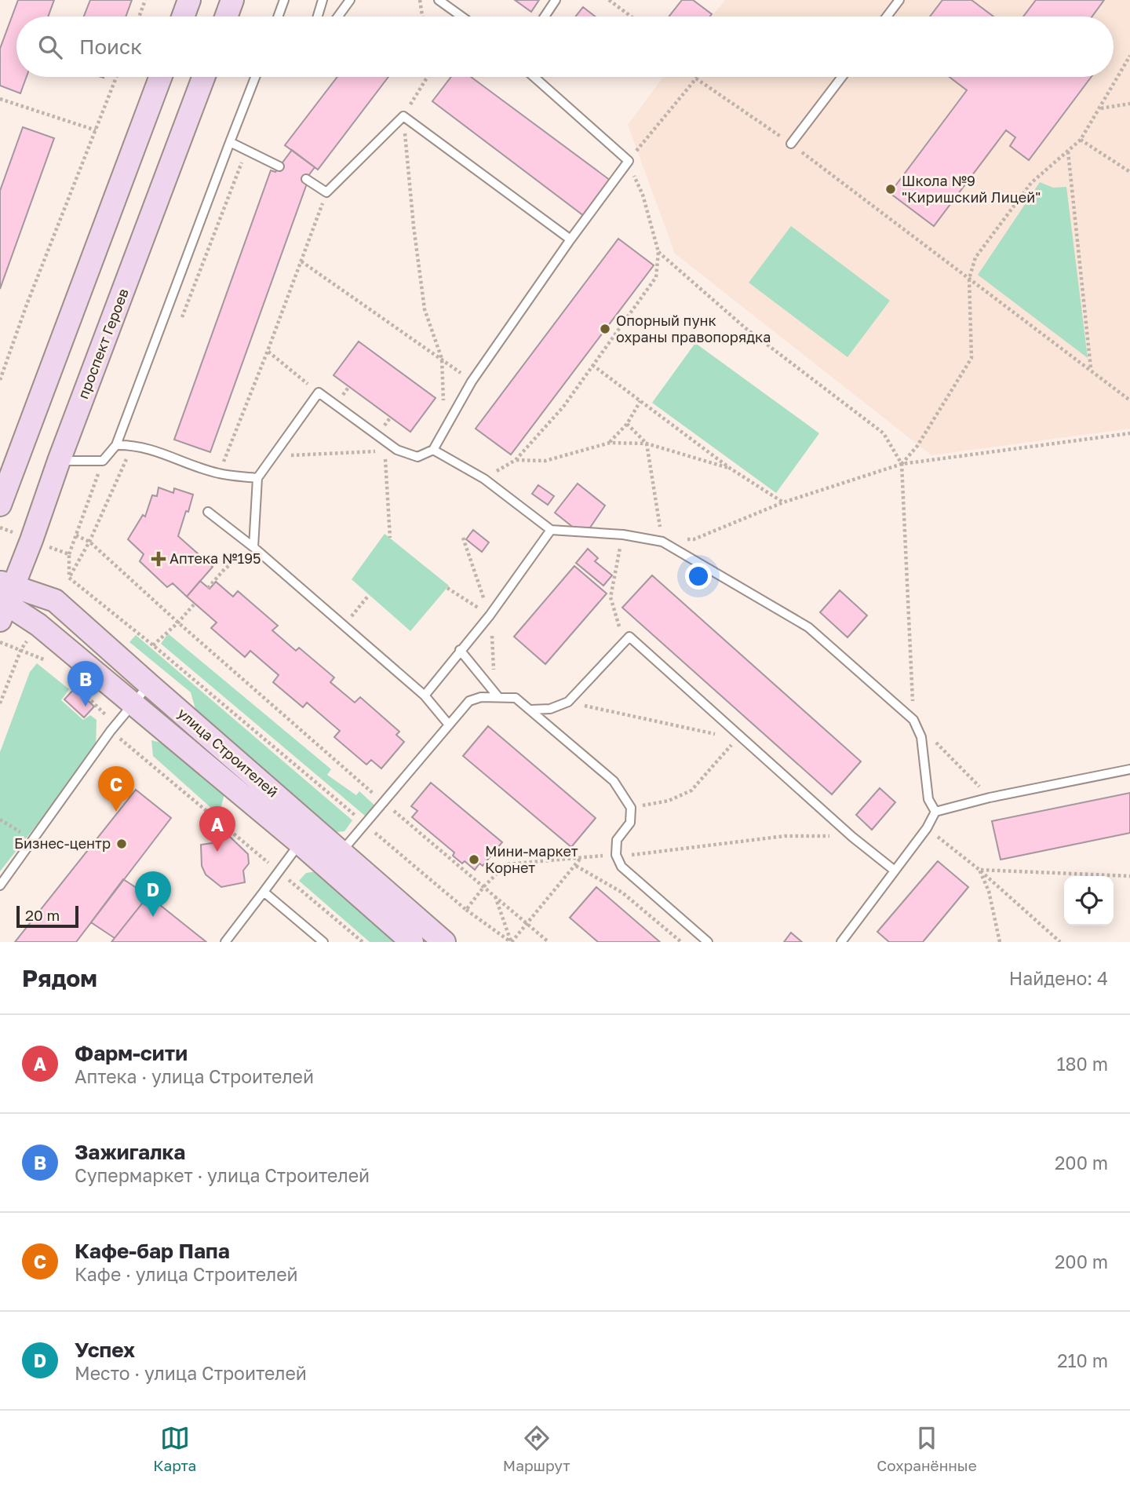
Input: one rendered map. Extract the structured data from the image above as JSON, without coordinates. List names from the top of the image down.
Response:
{
  "streets": {
    "main road": ["проспект Героев", "улица Строителей"]
  },
  "crossings": [
    ["проспект Героев", "улица Строителей"]
  ],
  "places": {
    "other": [
      "Школа №9 \"Киришский Лицей\"",
      "Опорный пунк охраны правопорядка",
      "Бизнес-центр",
      "Мини-маркет Корнет"
    ],
    "health": ["Аптека №195"]
  },
  "scale_bar": "20 m",
  "page": {
    "search": "Поиск",
    "pins": [
      "B",
      "C",
      "A",
      "D"
    ],
    "scale": "20 m",
    "heading": ["Рядом", "Найдено: 4"],
    "list": [
      {
        "mark": "A",
        "name": "Фарм-сити",
        "note": "Аптека · улица Строителей",
        "value": "180 m"
      },
      {
        "mark": "B",
        "name": "Зажигалка",
        "note": "Супермаркет · улица Строителей",
        "value": "200 m"
      },
      {
        "mark": "C",
        "name": "Кафе-бар Папа",
        "note": "Кафе · улица Строителей",
        "value": "200 m"
      },
      {
        "mark": "D",
        "name": "Успех",
        "note": "Место · улица Строителей",
        "value": "210 m"
      }
    ],
    "nav": ["Карта", "Маршрут", "Сохранённые"]
  }
}
